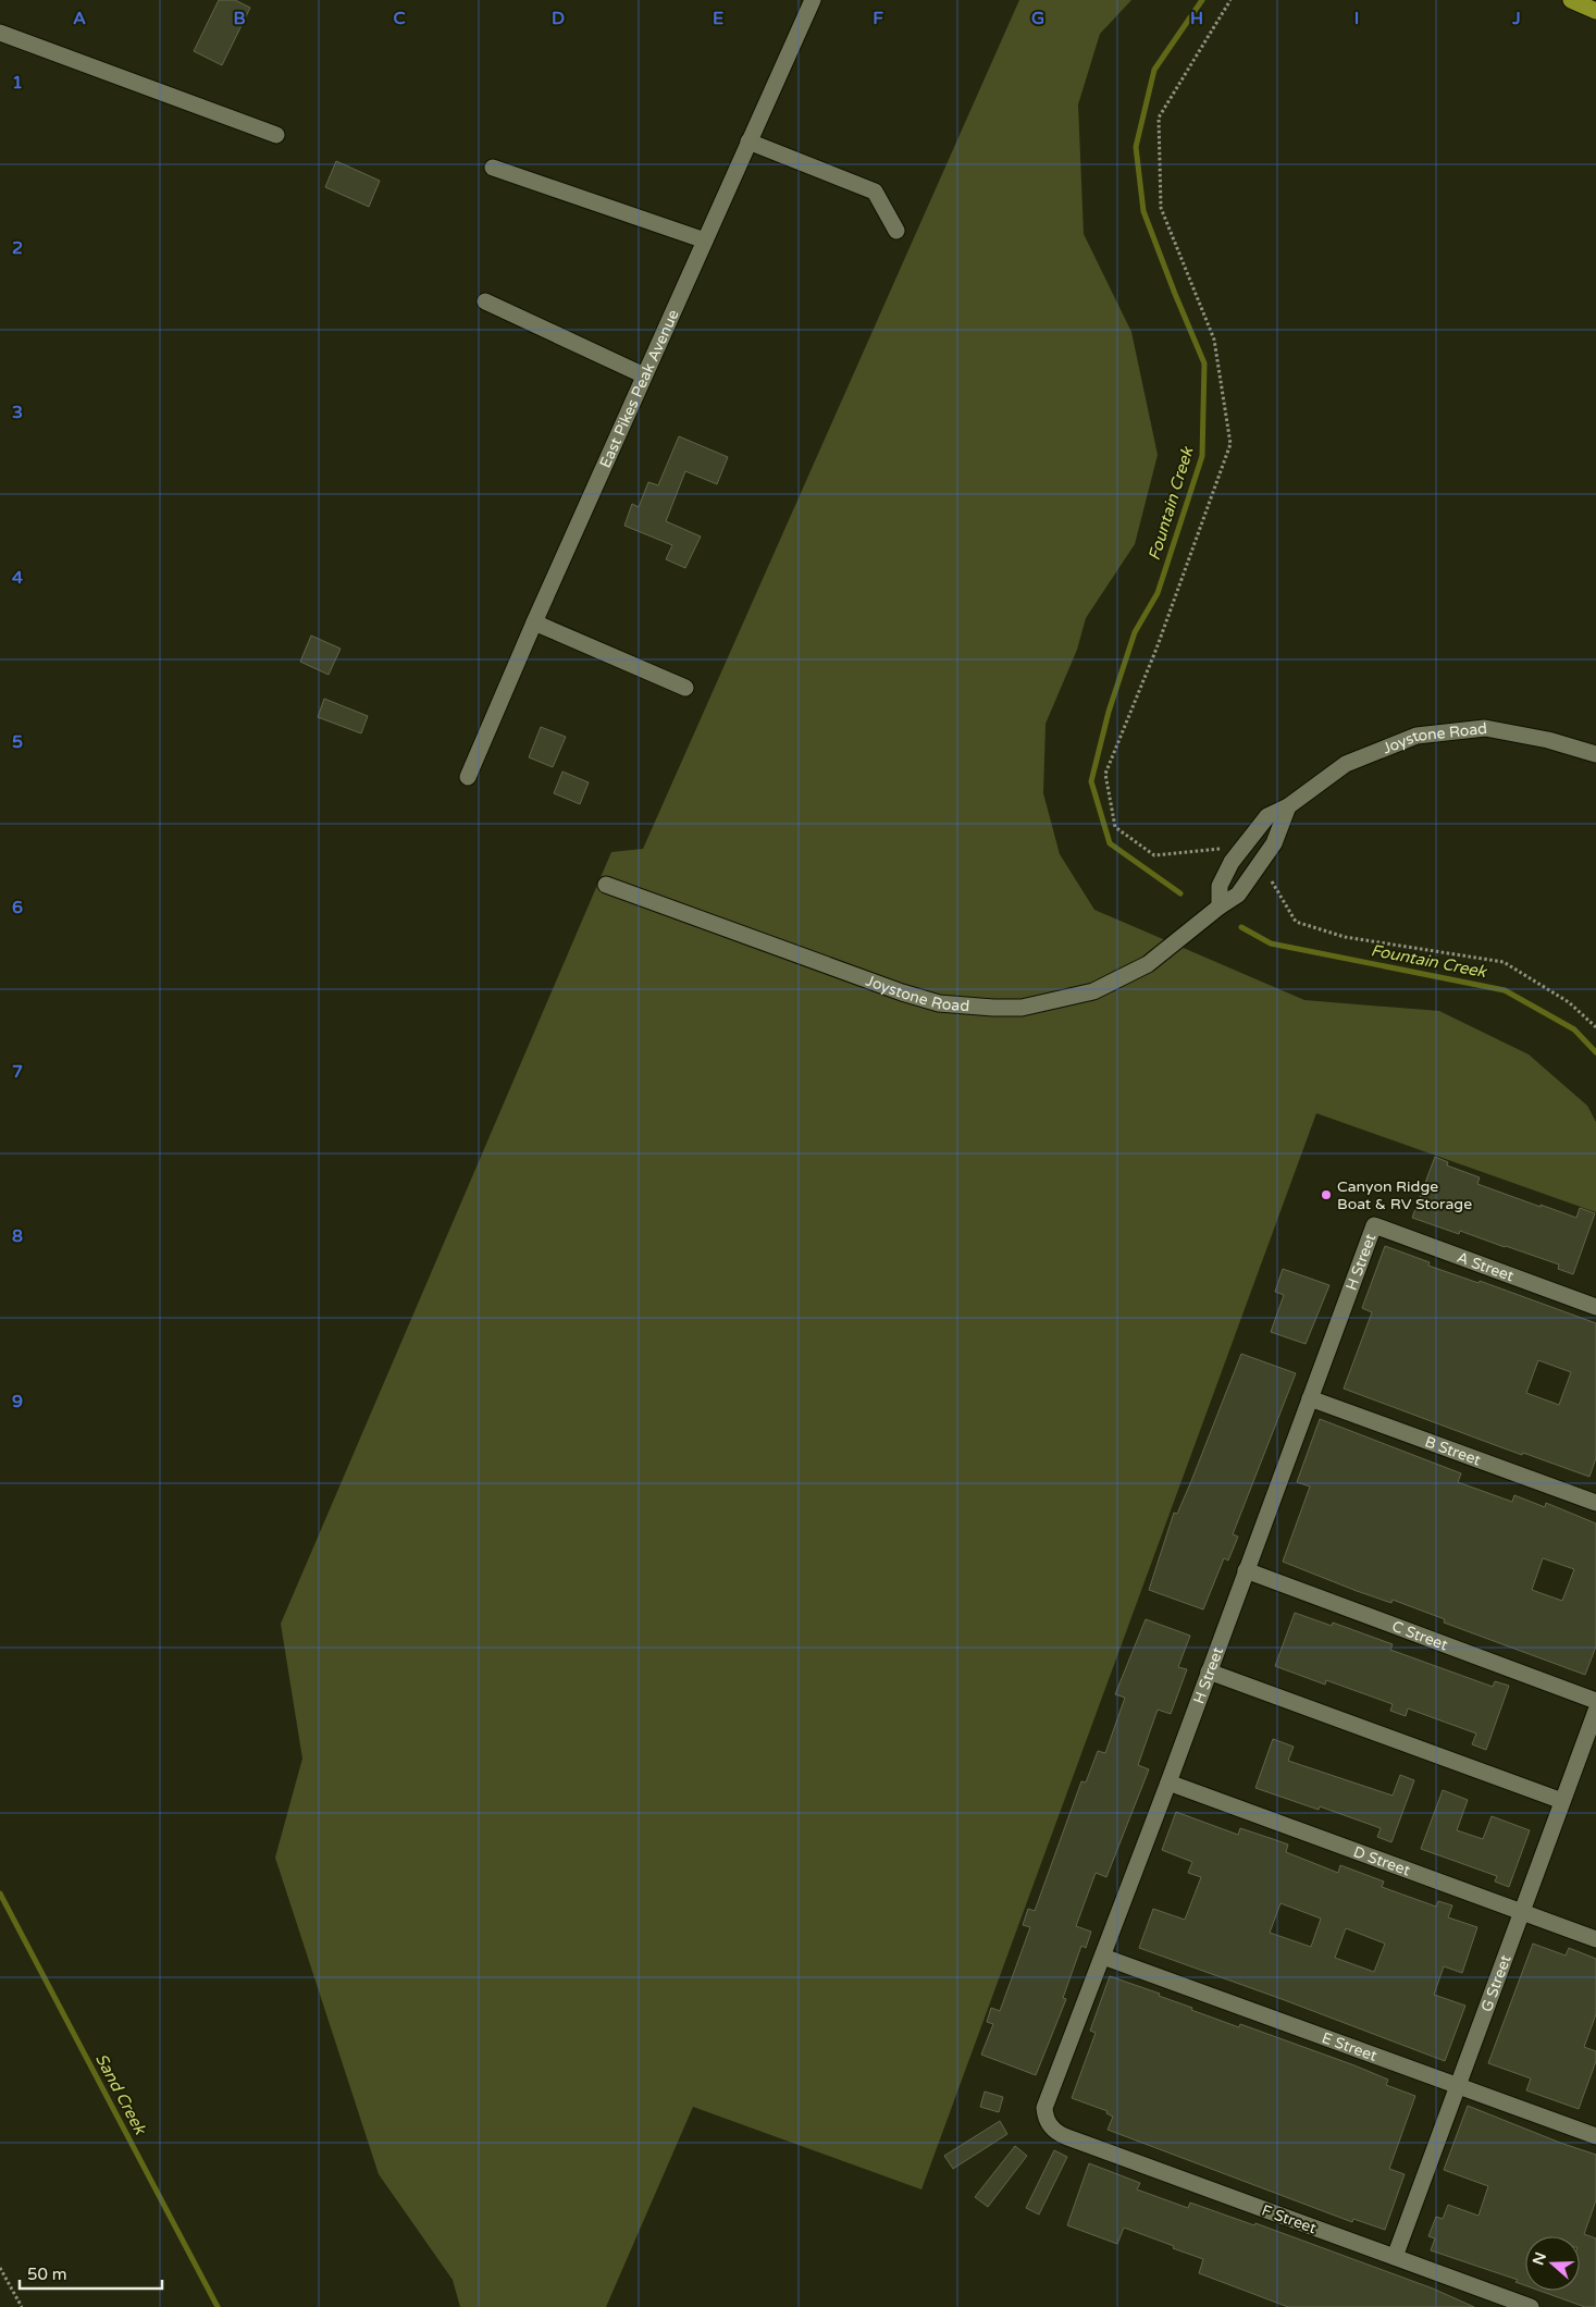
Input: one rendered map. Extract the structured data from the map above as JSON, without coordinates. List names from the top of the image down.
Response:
{
  "streets": {
    "street": [
      "East Pikes Peak Avenue",
      "Joystone Road",
      "H Street",
      "A Street",
      "B Street",
      "C Street",
      "D Street",
      "G Street",
      "E Street",
      "F Street"
    ]
  },
  "crossings": [
    ["H Street", "A Street"],
    ["H Street", "B Street"],
    ["H Street", "C Street"],
    ["H Street", "D Street"],
    ["H Street", "E Street"],
    ["H Street", "F Street"],
    ["D Street", "G Street"],
    ["G Street", "E Street"],
    ["G Street", "F Street"]
  ],
  "water": ["Fountain Creek", "Sand Creek"],
  "places": ["Canyon Ridge Boat & RV Storage"],
  "scale_bar": "50 m",
  "north": "left",
  "grid": {
    "columns": [
      "A",
      "B",
      "C",
      "D",
      "E",
      "F",
      "G",
      "H",
      "I",
      "J"
    ],
    "rows": [
      "1",
      "2",
      "3",
      "4",
      "5",
      "6",
      "7",
      "8",
      "9"
    ]
  }
}
